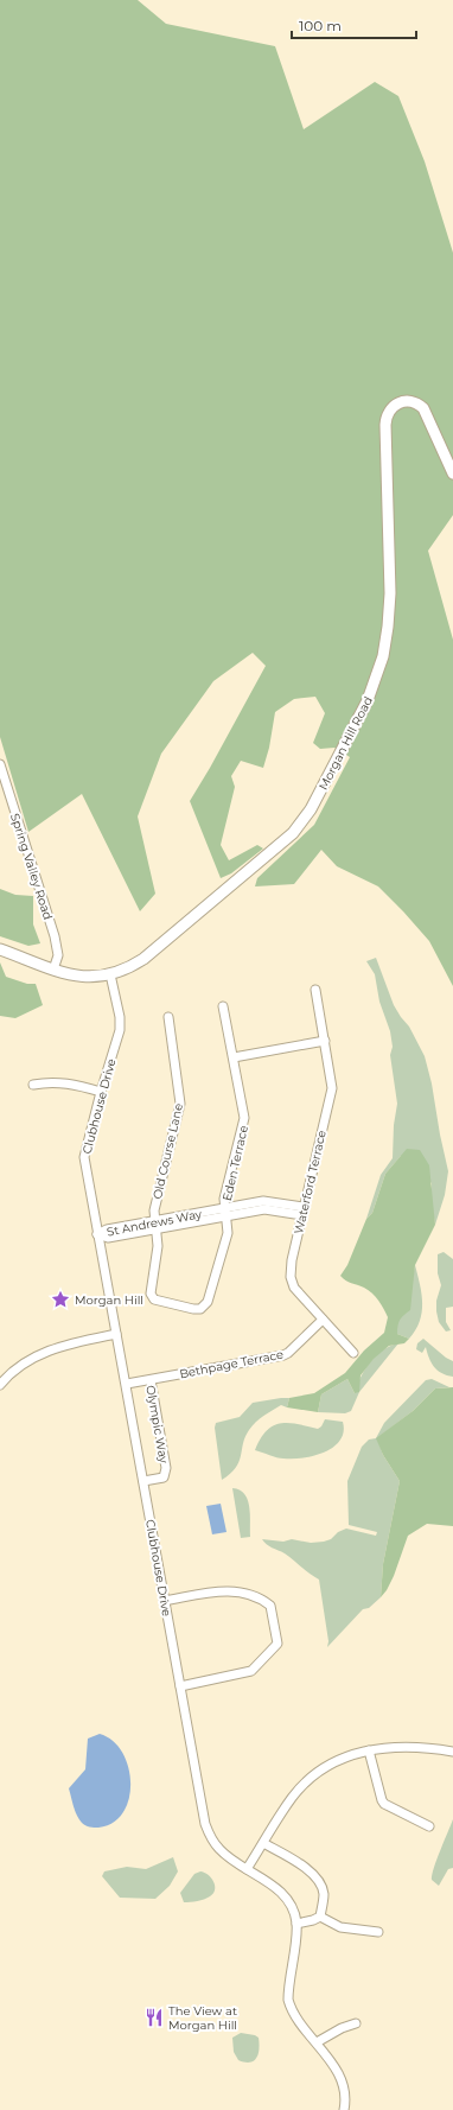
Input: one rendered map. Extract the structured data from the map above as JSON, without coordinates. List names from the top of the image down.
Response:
{
  "streets": {
    "main road": ["Morgan Hill Road"],
    "street": [
      "Spring Valley Road",
      "Clubhouse Drive",
      "Old Course Lane",
      "Eden Terrace",
      "Waterford Terrace",
      "St Andrews Way",
      "Bethpage Terrace",
      "Olympic Way"
    ]
  },
  "crossings": [
    ["Morgan Hill Road", "Spring Valley Road"],
    ["Morgan Hill Road", "Clubhouse Drive"],
    ["Clubhouse Drive", "St Andrews Way"],
    ["Clubhouse Drive", "Bethpage Terrace"],
    ["Clubhouse Drive", "Olympic Way"],
    ["Old Course Lane", "Eden Terrace"],
    ["Old Course Lane", "St Andrews Way"],
    ["Eden Terrace", "St Andrews Way"],
    ["Waterford Terrace", "St Andrews Way"],
    ["Waterford Terrace", "Bethpage Terrace"],
    ["Bethpage Terrace", "Olympic Way"]
  ],
  "places": {
    "place": ["Morgan Hill"],
    "restaurant": ["The View at Morgan Hill"]
  },
  "scale_bar": "100 m"
}
